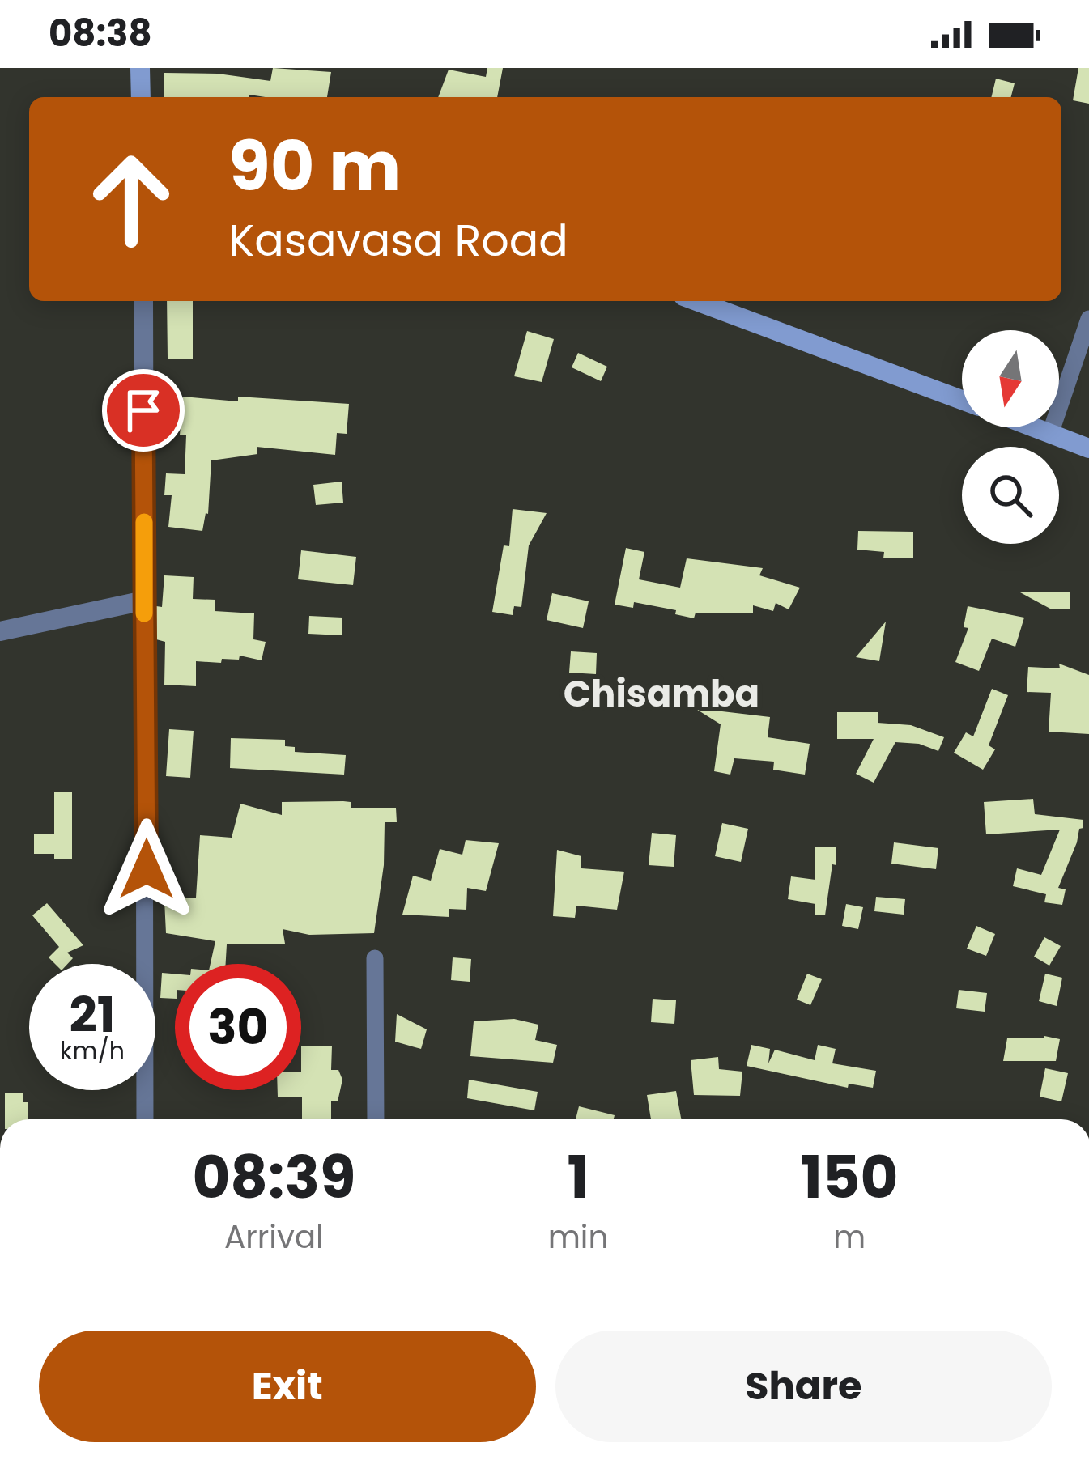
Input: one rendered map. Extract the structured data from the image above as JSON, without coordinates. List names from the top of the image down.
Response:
{
  "districts": ["Chisamba"],
  "north": "bottom",
  "page": {
    "status": "08:38",
    "turn": ["90 m", "Kasavasa Road"],
    "speed": "21 km/h",
    "limit": "30",
    "eta": [
      "08:39",
      "Arrival",
      "1",
      "min",
      "150",
      "m"
    ],
    "buttons": ["Exit", "Share"]
  }
}
